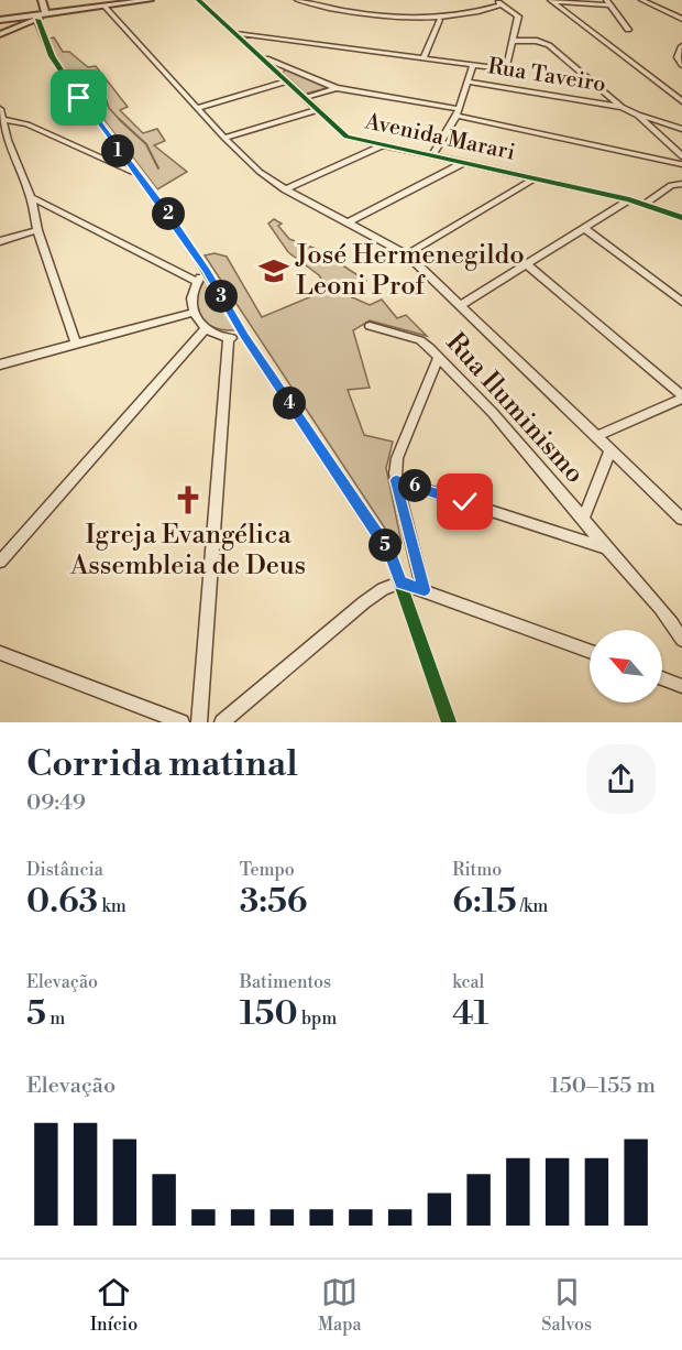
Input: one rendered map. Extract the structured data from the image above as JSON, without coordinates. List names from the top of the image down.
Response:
{
  "streets": {
    "street": ["Rua Taveiro", "Avenida Marari", "Rua Iluminismo"]
  },
  "places": {
    "school or university": ["José Hermenegildo Leoni Prof"],
    "church": ["Igreja Evangélica Assembleia de Deus"]
  },
  "north": "top left",
  "page": {
    "pins": [
      "1",
      "2",
      "3",
      "4",
      "6",
      "5"
    ],
    "heading": ["Corrida matinal", "09:49"],
    "stats": [
      ["Distância", "0.63 km"],
      ["Tempo", "3:56"],
      ["Ritmo", "6:15 /km"],
      ["Elevação", "5 m"],
      ["Batimentos", "150 bpm"],
      ["kcal", "41"]
    ],
    "chart": ["Elevação", "150–155 m"],
    "tabs": ["Início", "Mapa", "Salvos"]
  }
}
